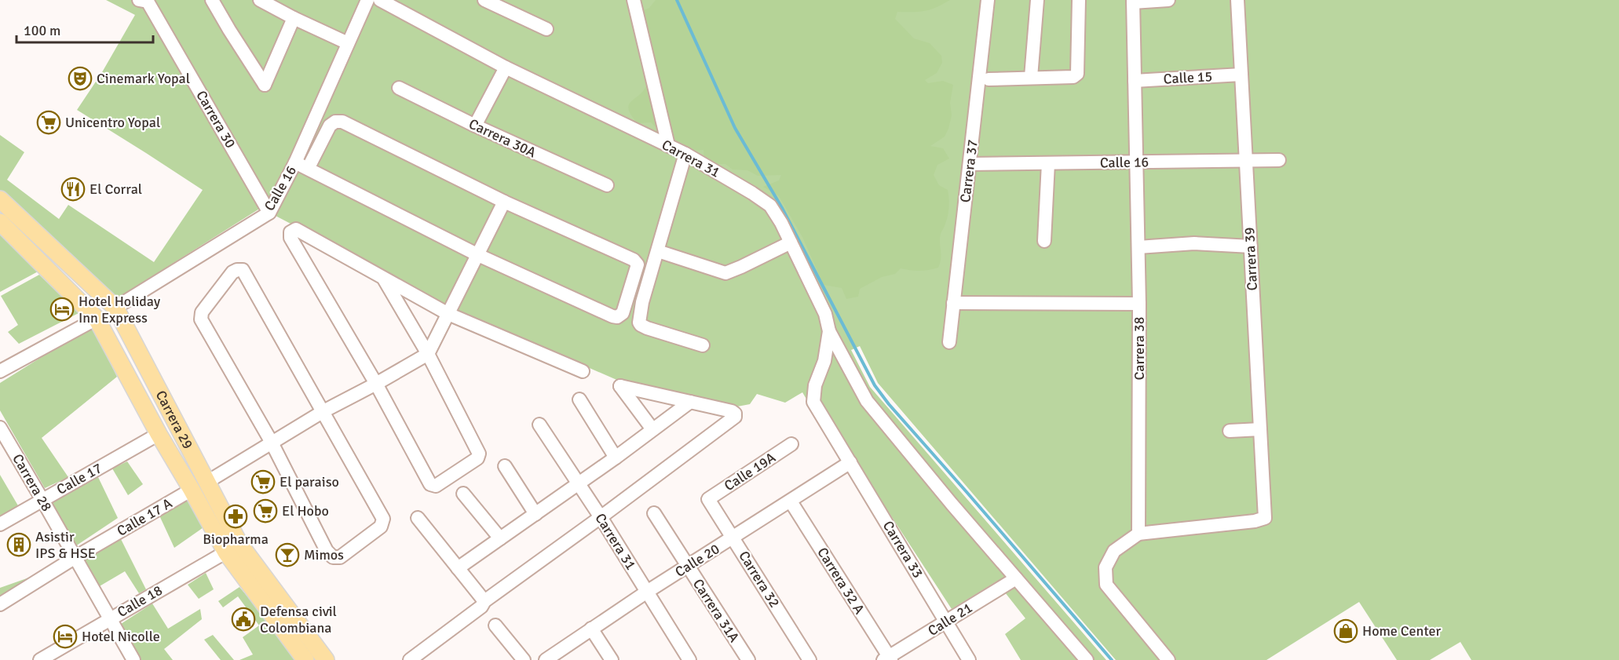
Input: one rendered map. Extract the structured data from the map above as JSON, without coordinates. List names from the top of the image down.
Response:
{
  "streets": {
    "main road": ["Carrera 29"],
    "street": [
      "Calle 15",
      "Carrera 30",
      "Carrera 30A",
      "Carrera 31",
      "Calle 16",
      "Carrera 37",
      "Carrera 39",
      "Carrera 38",
      "Calle 19A",
      "Calle 17",
      "Carrera 28",
      "Calle 17 A",
      "Carrera 33",
      "Calle 20",
      "Carrera 32",
      "Carrera 32 A",
      "Calle 18",
      "Carrera 31A",
      "Calle 21"
    ]
  },
  "crossings": [
    ["Calle 15", "Carrera 39"],
    ["Calle 15", "Carrera 38"],
    ["Carrera 30", "Calle 16"],
    ["Carrera 31", "Carrera 33"],
    ["Carrera 31", "Calle 20"],
    ["Calle 16", "Carrera 37"],
    ["Calle 16", "Carrera 39"],
    ["Calle 16", "Carrera 38"],
    ["Calle 16", "Carrera 29"],
    ["Carrera 39", "Carrera 38"],
    ["Carrera 29", "Calle 17"],
    ["Carrera 29", "Calle 17 A"],
    ["Carrera 29", "Calle 18"],
    ["Calle 19A", "Carrera 32"],
    ["Calle 17", "Carrera 28"],
    ["Carrera 28", "Calle 17 A"],
    ["Carrera 28", "Calle 18"],
    ["Carrera 33", "Calle 20"],
    ["Carrera 33", "Calle 21"],
    ["Calle 20", "Carrera 32"],
    ["Calle 20", "Carrera 32 A"],
    ["Calle 20", "Carrera 31A"],
    ["Carrera 32 A", "Calle 21"]
  ],
  "places": {
    "theatre": ["Cinemark Yopal"],
    "supermarket": ["Unicentro Yopal", "El paraiso", "El Hobo"],
    "restaurant": ["El Corral"],
    "hotel": ["Hotel Holiday Inn Express", "Hotel Nicolle"],
    "pharmacy": ["Biopharma"],
    "building": ["Asistir IPS & HSE"],
    "bar": ["Mimos"],
    "public building": ["Defensa civil Colombiana"],
    "shop": ["Home Center"]
  },
  "scale_bar": "100 m"
}
